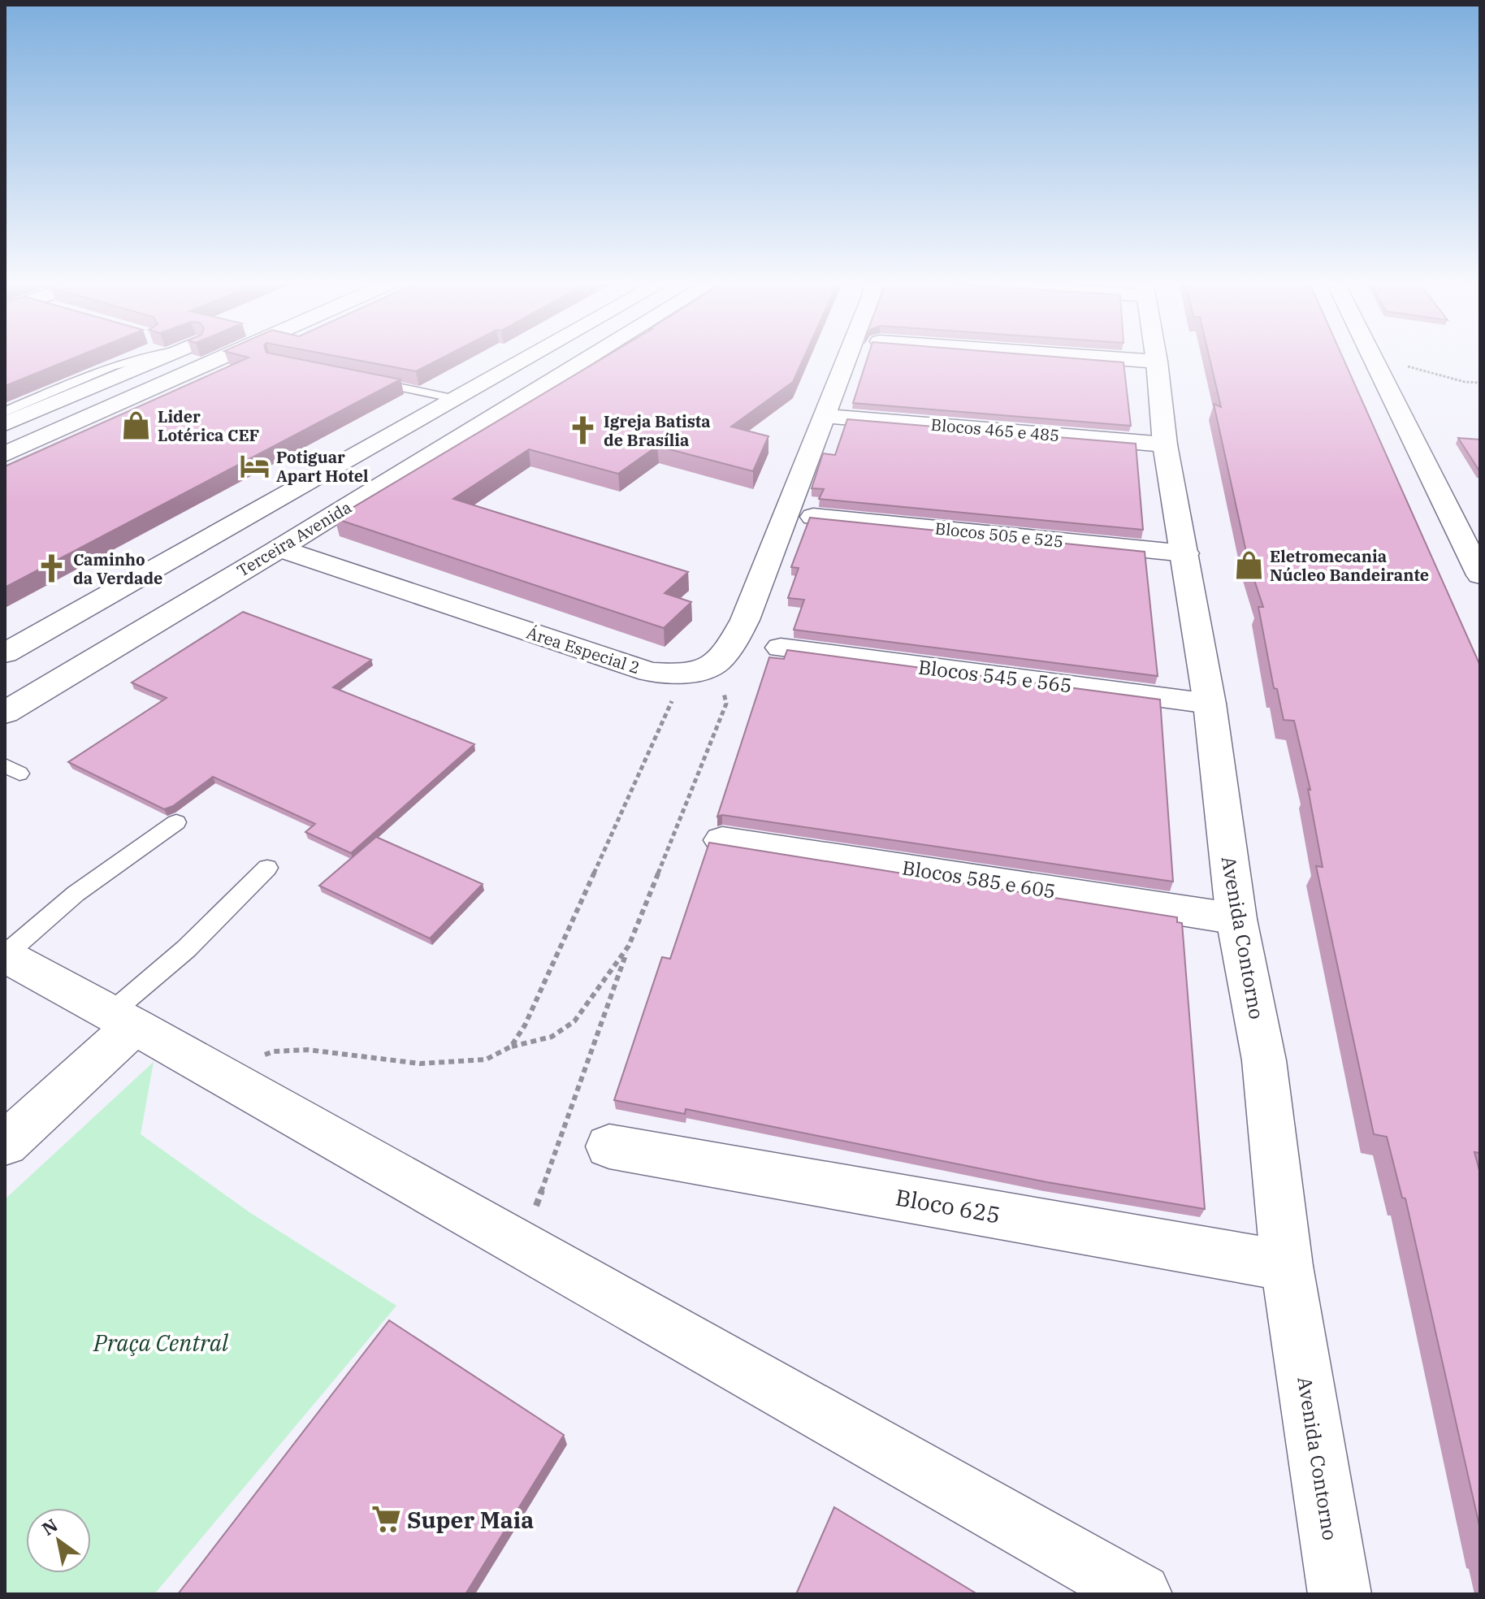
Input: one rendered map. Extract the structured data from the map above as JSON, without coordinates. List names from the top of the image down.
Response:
{
  "streets": {
    "street": [
      "Blocos 465 e 485",
      "Blocos 505 e 525",
      "Terceira Avenida",
      "Área Especial 2",
      "Blocos 545 e 565",
      "Blocos 585 e 605",
      "Avenida Contorno",
      "Bloco 625"
    ]
  },
  "crossings": [
    ["Blocos 465 e 485", "Avenida Contorno"],
    ["Blocos 505 e 525", "Avenida Contorno"],
    ["Terceira Avenida", "Área Especial 2"],
    ["Blocos 545 e 565", "Avenida Contorno"],
    ["Blocos 585 e 605", "Avenida Contorno"],
    ["Avenida Contorno", "Bloco 625"]
  ],
  "parks": ["Praça Central"],
  "places": {
    "shop": ["Lider Lotérica CEF", "Eletromecania Núcleo Bandeirante"],
    "church": ["Igreja Batista de Brasília", "Caminho da Verdade"],
    "hotel": ["Potiguar Apart Hotel"],
    "supermarket": ["Super Maia"]
  },
  "north": "top left"
}
